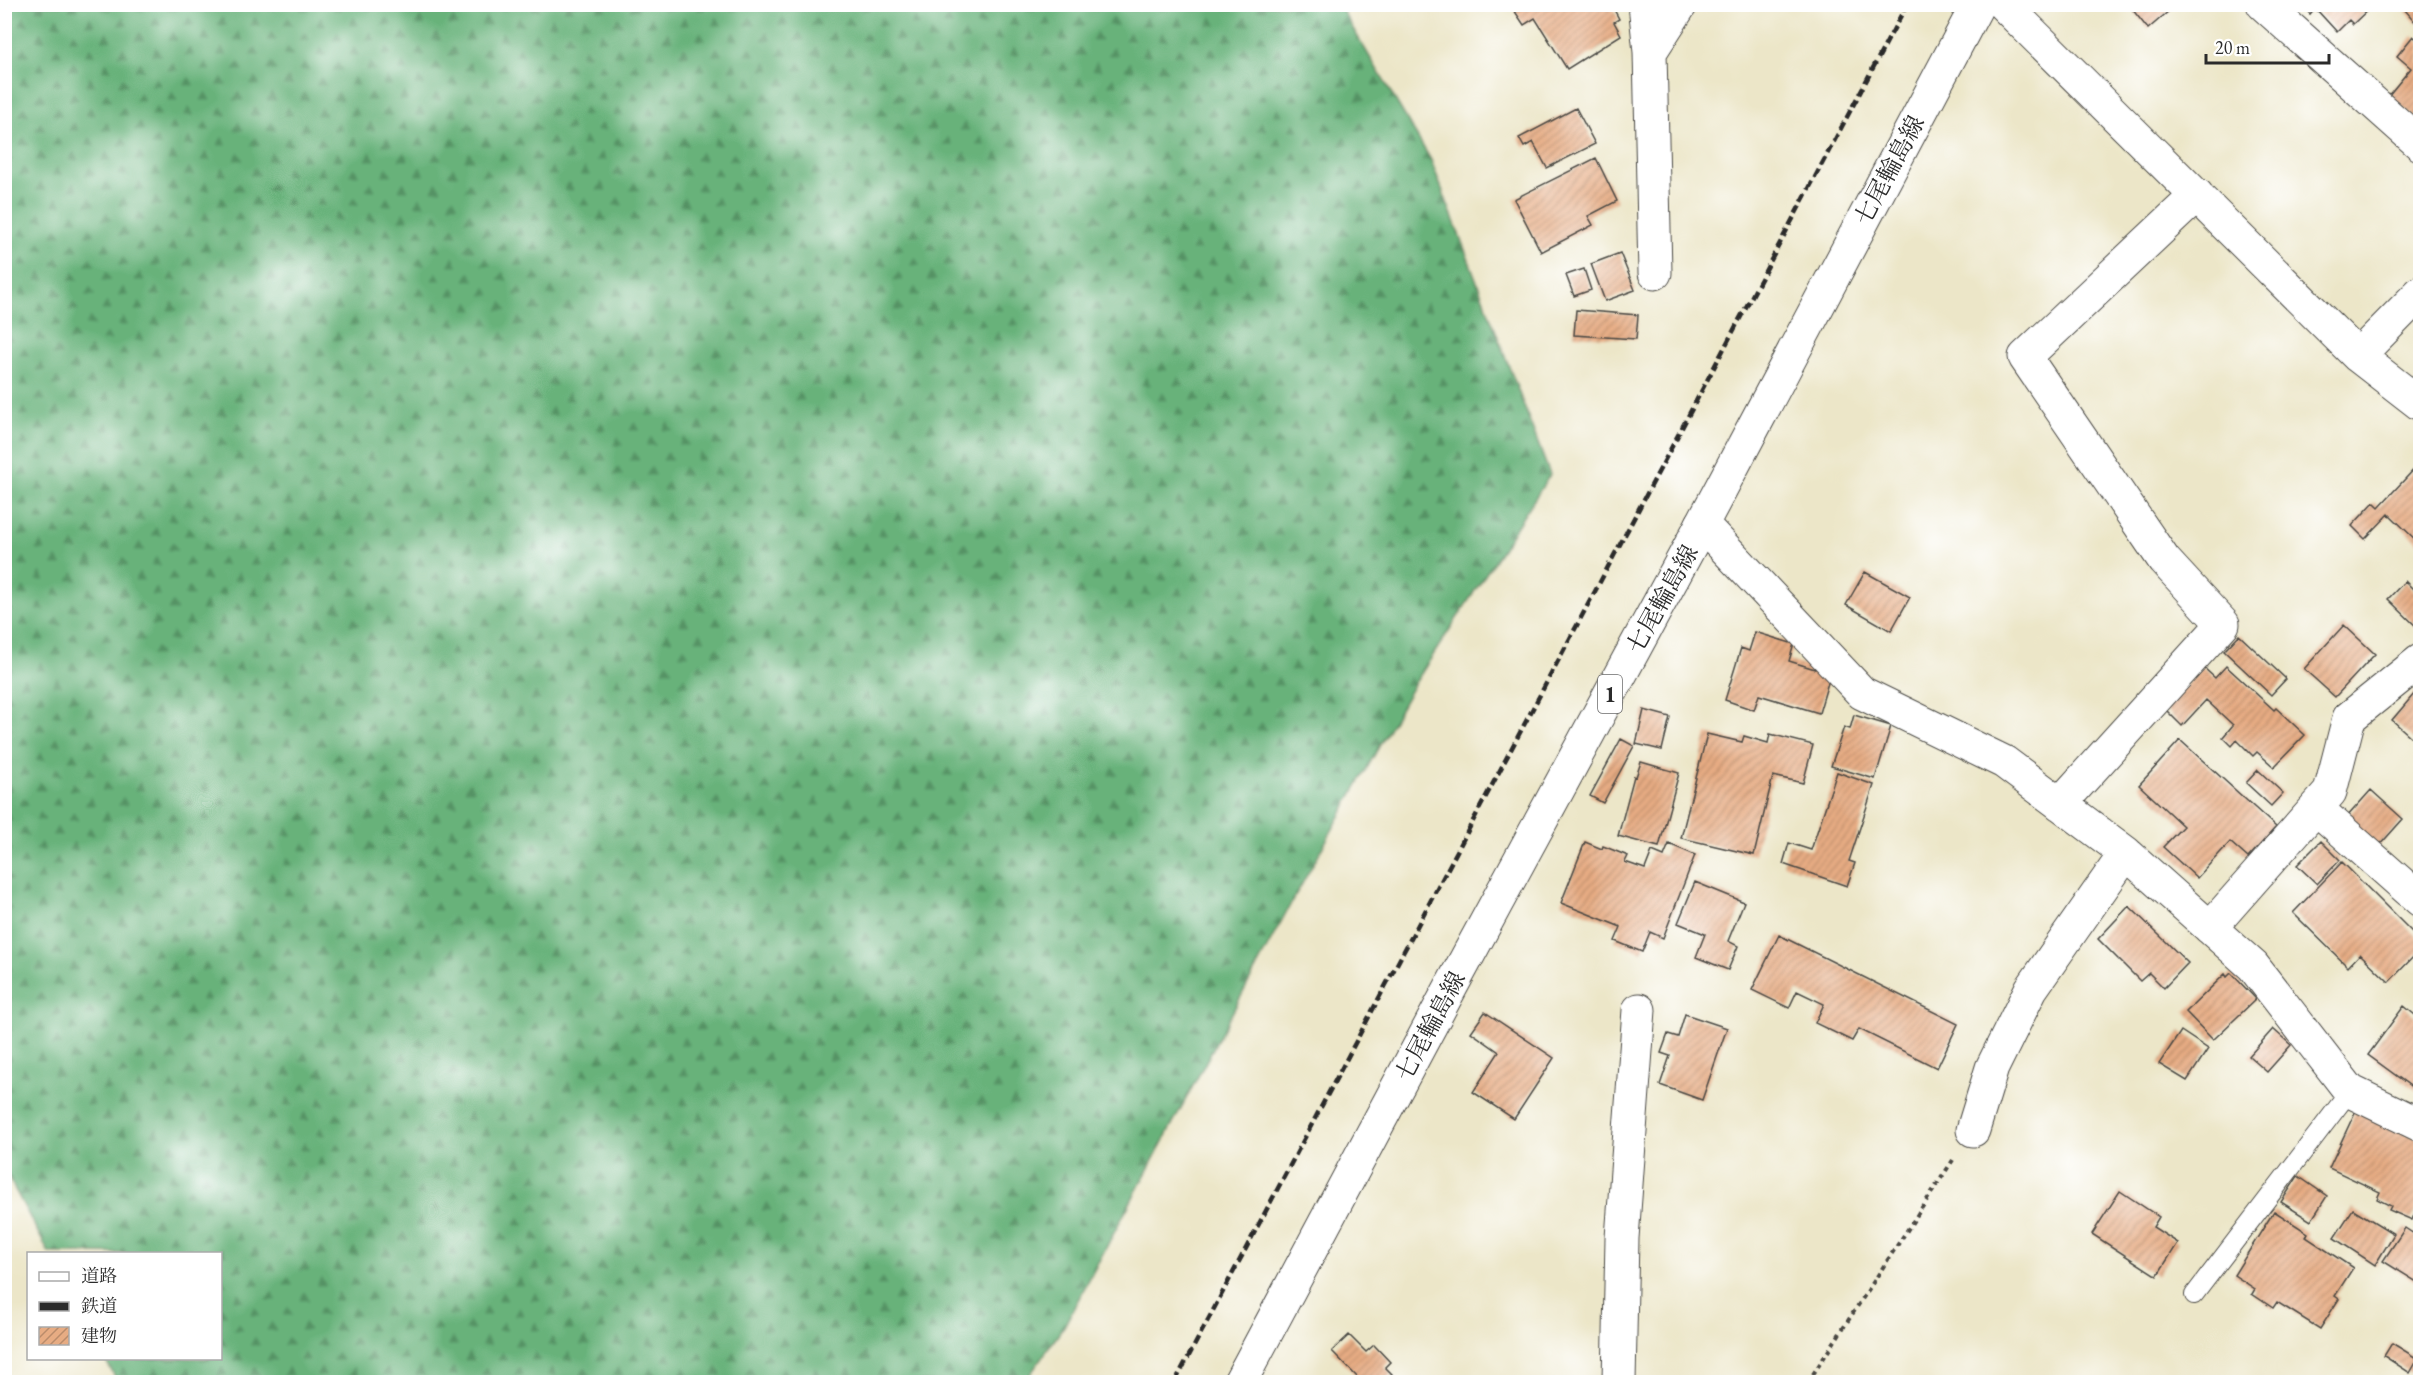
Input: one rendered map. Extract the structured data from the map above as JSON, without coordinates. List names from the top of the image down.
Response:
{
  "streets": {
    "street": ["七尾輪島線", "1"]
  },
  "legend": ["道路", "鉄道", "建物"],
  "scale_bar": "20 m"
}
